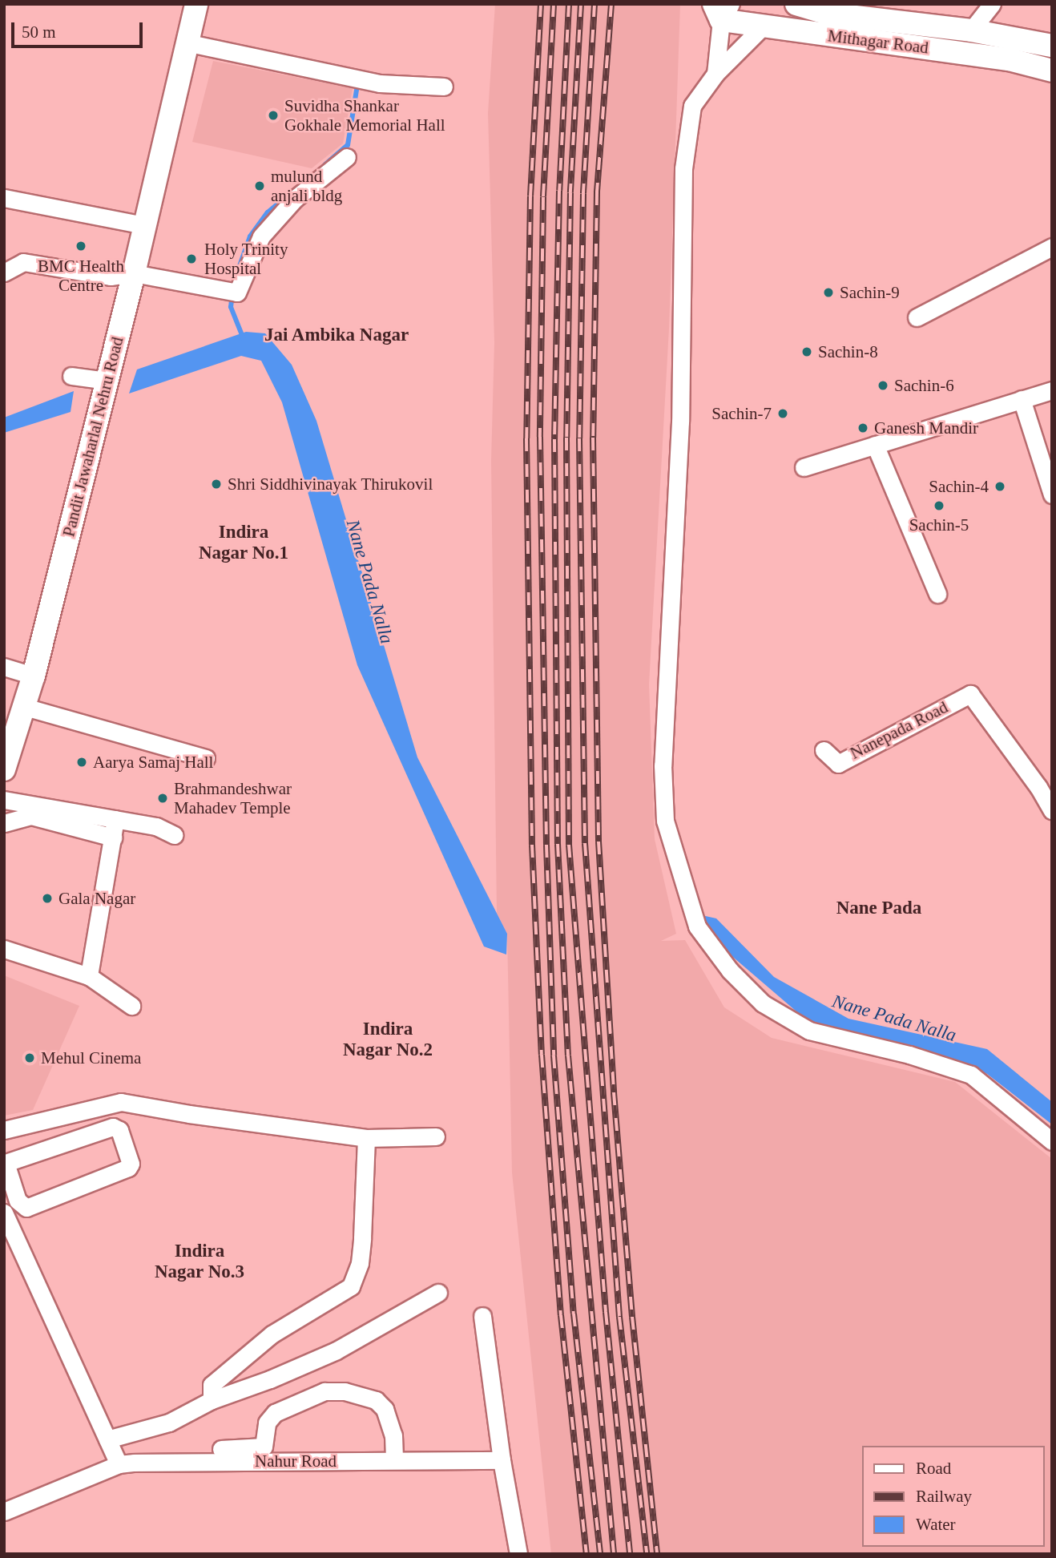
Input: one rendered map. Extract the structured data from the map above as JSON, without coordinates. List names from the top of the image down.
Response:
{
  "streets": {
    "street": [
      "Mithagar Road",
      "Pandit Jawaharlal Nehru Road",
      "Nanepada Road",
      "Nahur Road"
    ]
  },
  "districts": [
    "Jai Ambika Nagar",
    "Indira Nagar No.1",
    "Nane Pada",
    "Indira Nagar No.2",
    "Indira Nagar No.3"
  ],
  "water": ["Nane Pada Nalla"],
  "places": [
    "Suvidha Shankar Gokhale Memorial Hall",
    "mulund anjali bldg",
    "BMC Health Centre",
    "Holy Trinity Hospital",
    "Sachin-9",
    "Sachin-8",
    "Sachin-6",
    "Sachin-7",
    "Ganesh Mandir",
    "Shri Siddhivinayak Thirukovil",
    "Sachin-4",
    "Sachin-5",
    "Aarya Samaj Hall",
    "Brahmandeshwar Mahadev Temple",
    "Gala Nagar",
    "Mehul Cinema"
  ],
  "legend": ["Road", "Railway", "Water"],
  "scale_bar": "50 m"
}
